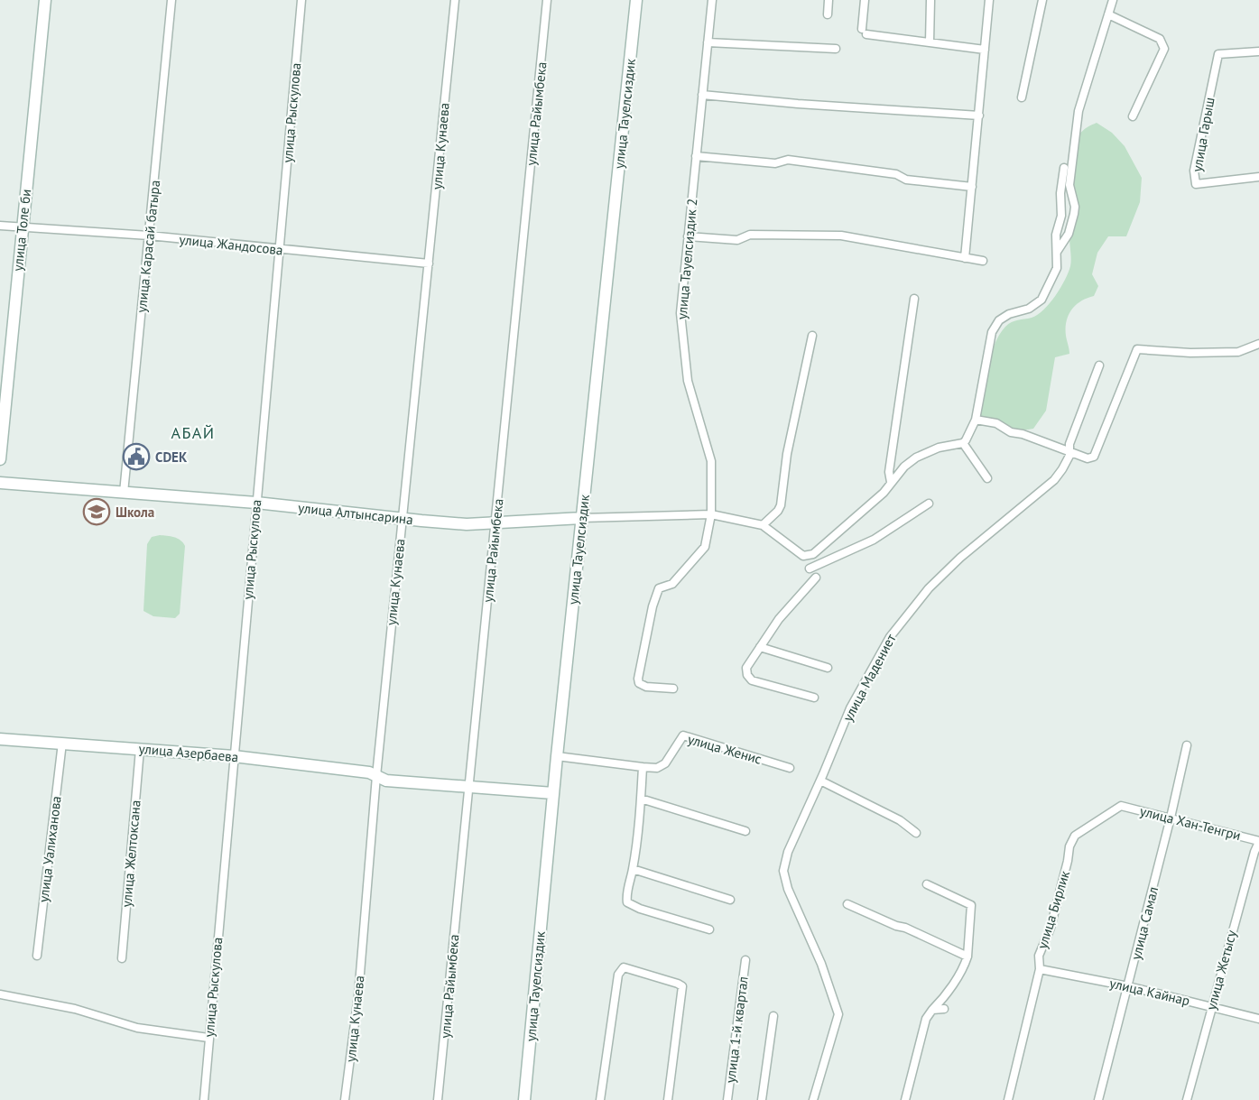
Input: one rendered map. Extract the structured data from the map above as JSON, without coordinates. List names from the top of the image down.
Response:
{
  "streets": {
    "street": [
      "улица Рыскулова",
      "улица Райымбека",
      "улица Тауелсиздик",
      "улица Гарыш",
      "улица Кунаева",
      "улица Толе би",
      "улица Жандосова",
      "улица Карасай батыра",
      "улица Тауелсиздик 2",
      "улица Алтынсарина",
      "улица Мадениет",
      "улица Женис",
      "улица Азербаева",
      "улица Хан-Тенгри",
      "улица Уалиханова",
      "улица Желтоксана",
      "улица Бирлик",
      "улица Самал",
      "улица Жетысу",
      "улица Кайнар",
      "улица 1-й квартал"
    ]
  },
  "crossings": [
    ["улица Рыскулова", "улица Жандосова"],
    ["улица Рыскулова", "улица Алтынсарина"],
    ["улица Рыскулова", "улица Азербаева"],
    ["улица Райымбека", "улица Алтынсарина"],
    ["улица Райымбека", "улица Азербаева"],
    ["улица Тауелсиздик", "улица Алтынсарина"],
    ["улица Тауелсиздик", "улица Азербаева"],
    ["улица Кунаева", "улица Жандосова"],
    ["улица Кунаева", "улица Алтынсарина"],
    ["улица Кунаева", "улица Азербаева"],
    ["улица Толе би", "улица Жандосова"],
    ["улица Жандосова", "улица Карасай батыра"],
    ["улица Карасай батыра", "улица Алтынсарина"],
    ["улица Тауелсиздик 2", "улица Алтынсарина"],
    ["улица Азербаева", "улица Уалиханова"],
    ["улица Азербаева", "улица Желтоксана"],
    ["улица Хан-Тенгри", "улица Бирлик"],
    ["улица Хан-Тенгри", "улица Самал"],
    ["улица Хан-Тенгри", "улица Жетысу"],
    ["улица Бирлик", "улица Кайнар"],
    ["улица Самал", "улица Кайнар"],
    ["улица Жетысу", "улица Кайнар"]
  ],
  "districts": ["АБАЙ"],
  "places": {
    "public building": ["CDEK"],
    "school or university": ["Школа"]
  }
}
